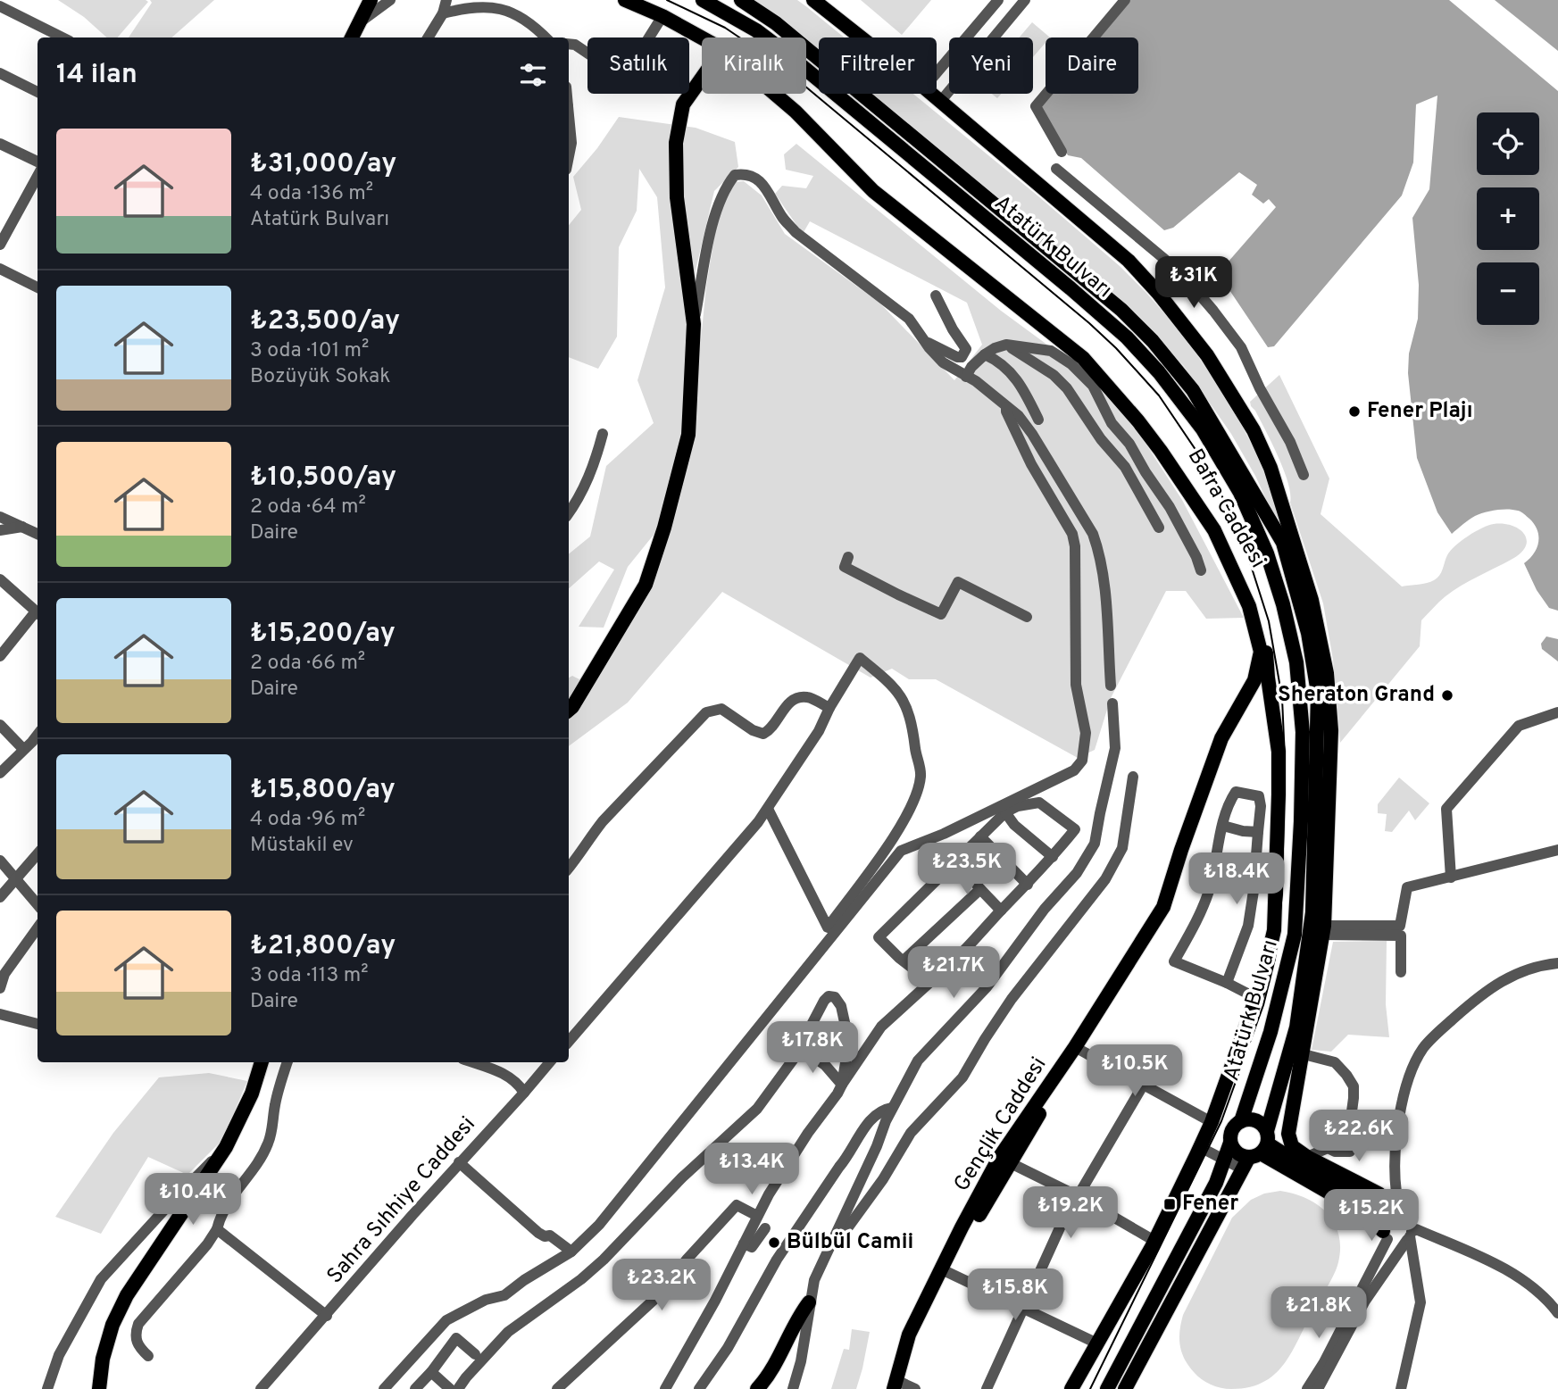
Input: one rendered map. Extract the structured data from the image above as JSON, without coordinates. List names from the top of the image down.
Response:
{
  "streets": {
    "main road": ["Atatürk Bulvarı", "Bafra Caddesi", "Gençlik Caddesi"],
    "street": ["Sahra Sıhhiye Caddesi"]
  },
  "crossings": [
    ["Bafra Caddesi", "Gençlik Caddesi"]
  ],
  "places": {
    "other": ["Fener Plajı", "Sheraton Grand", "Bülbül Camii"],
    "transit": ["Fener"]
  },
  "page": {
    "chip": [
      "Satılık",
      "Kiralık",
      "Filtreler",
      "Yeni",
      "Daire"
    ],
    "heading": "14 ilan",
    "map_buttons": ["+", "−"],
    "list": [
      {
        "name": "₺31,000/ay",
        "note": "4 oda · 136 m² · Atatürk Bulvarı"
      },
      {
        "name": "₺23,500/ay",
        "note": "3 oda · 101 m² · Bozüyük Sokak"
      },
      {
        "name": "₺10,500/ay",
        "note": "2 oda · 64 m² · Daire"
      },
      {
        "name": "₺15,200/ay",
        "note": "2 oda · 66 m² · Daire"
      },
      {
        "name": "₺15,800/ay",
        "note": "4 oda · 96 m² · Müstakil ev"
      },
      {
        "name": "₺21,800/ay",
        "note": "3 oda · 113 m² · Daire"
      }
    ],
    "price": [
      "₺31K",
      "₺23.5K",
      "₺18.4K",
      "₺21.7K",
      "₺17.8K",
      "₺10.5K",
      "₺22.6K",
      "₺13.4K",
      "₺10.4K",
      "₺19.2K",
      "₺15.2K",
      "₺23.2K",
      "₺15.8K",
      "₺21.8K"
    ]
  }
}
